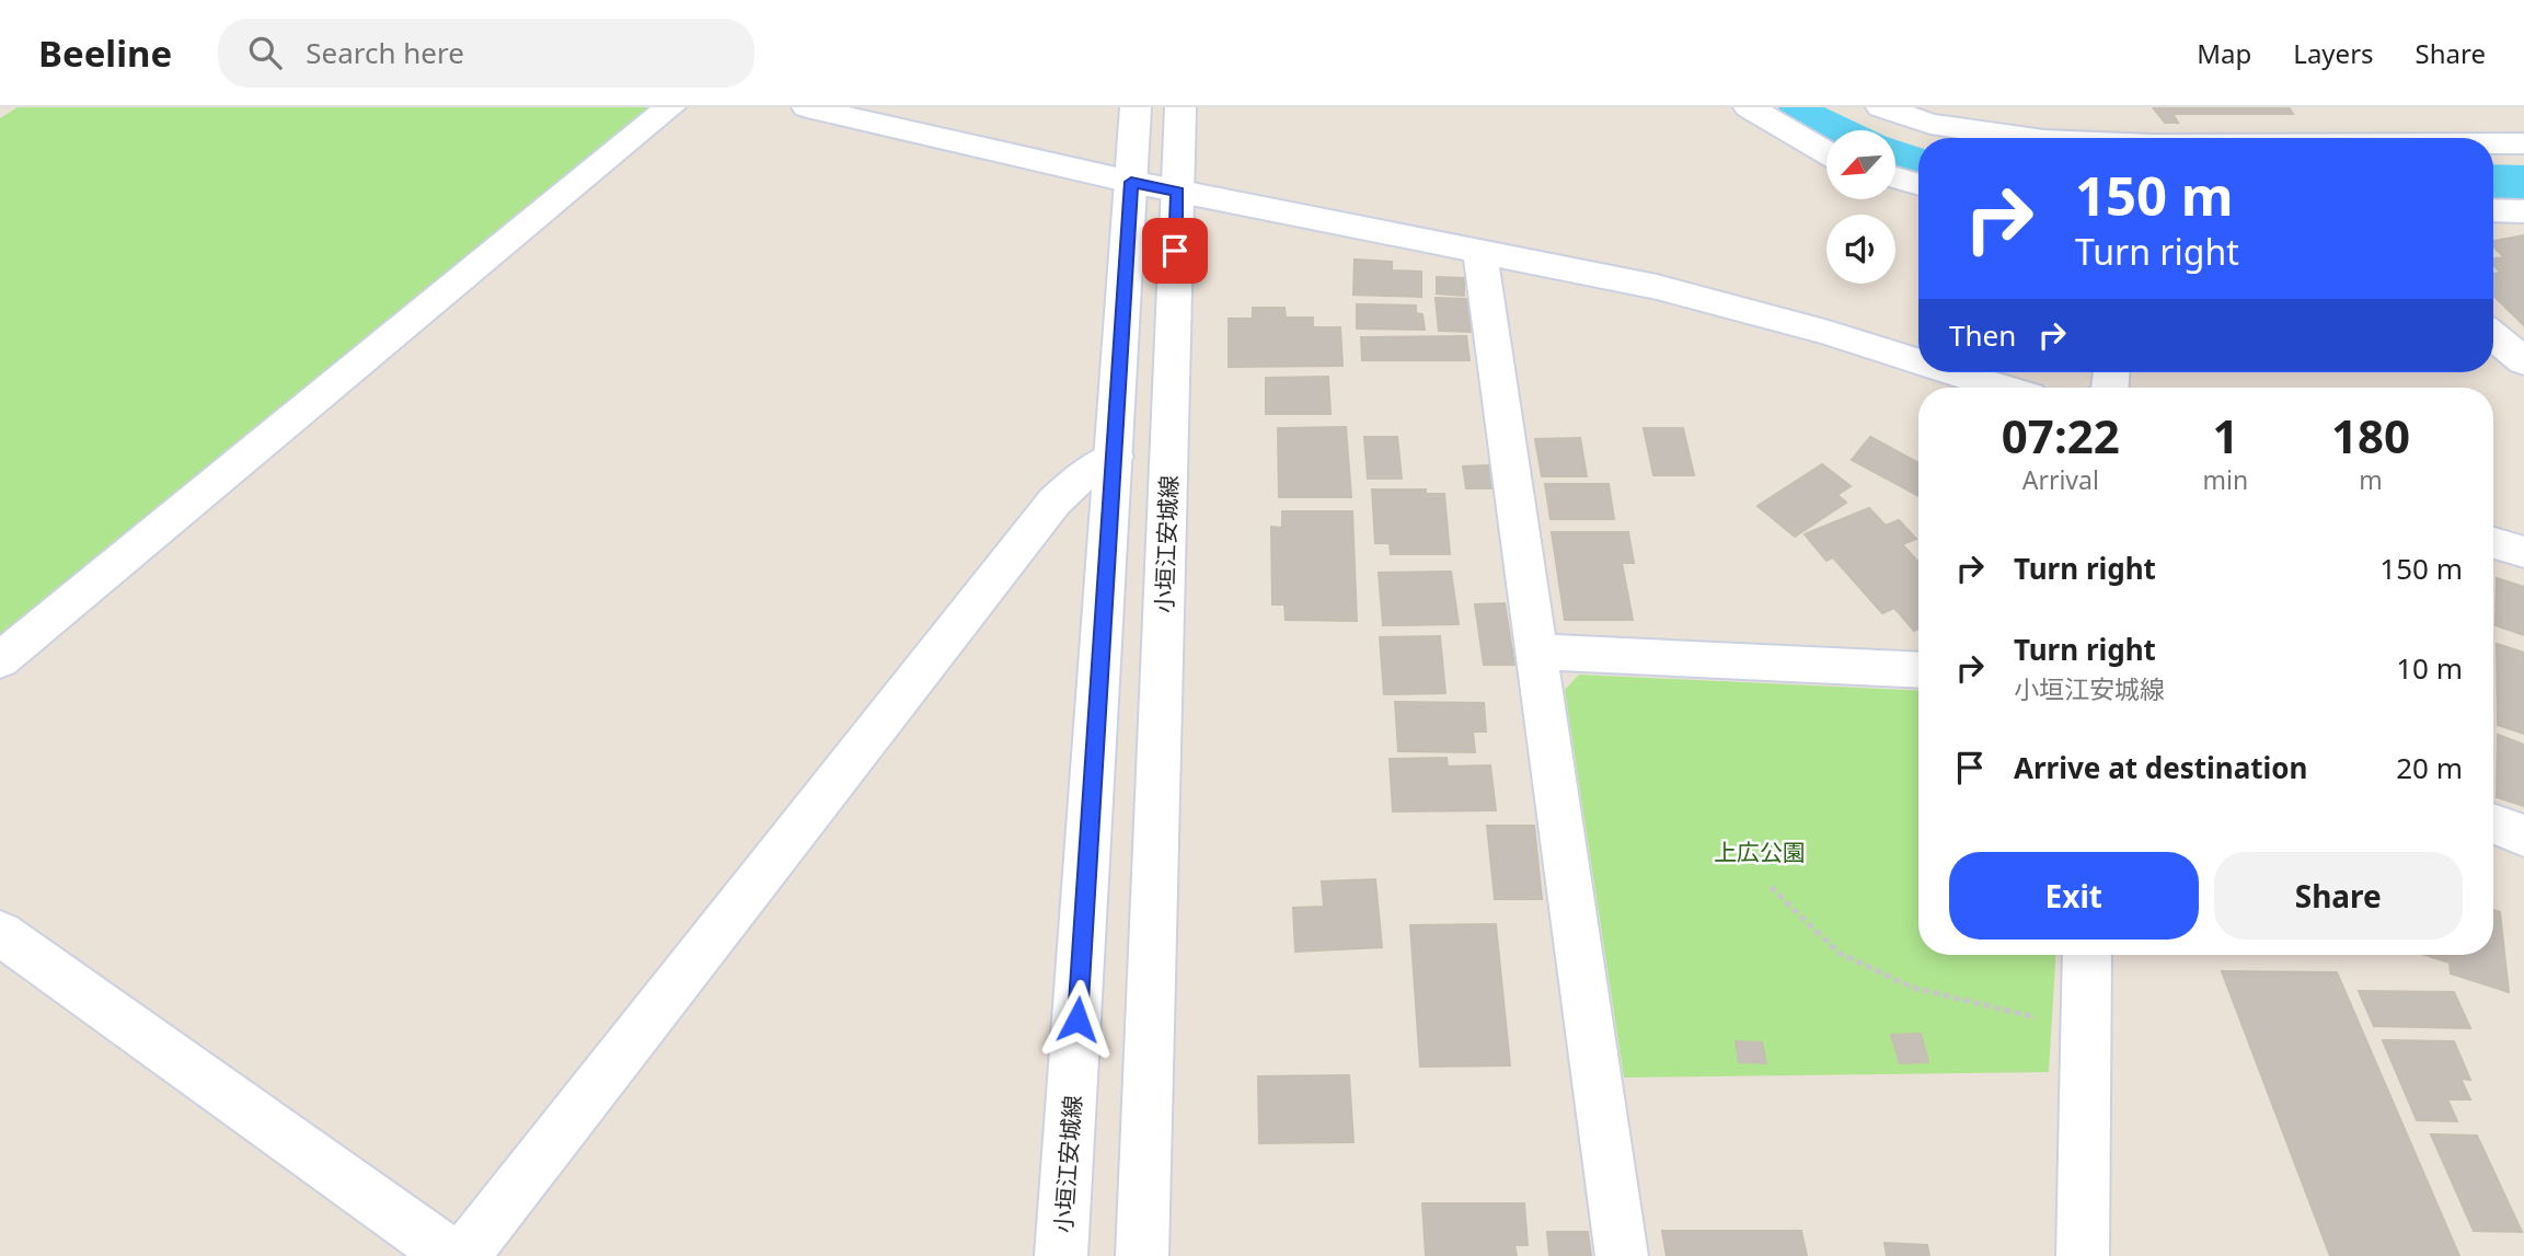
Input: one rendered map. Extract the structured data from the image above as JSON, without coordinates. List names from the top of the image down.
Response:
{
  "streets": {
    "street": ["小垣江安城線"]
  },
  "parks": ["上広公園"],
  "north": "bottom left",
  "page": {
    "header": "Beeline",
    "search": "Search here",
    "nav": ["Map", "Layers", "Share"],
    "turn": ["150 m", "Turn right"],
    "then": "Then",
    "eta": [
      "07:22",
      "Arrival",
      "1",
      "min",
      "180",
      "m"
    ],
    "list": [
      {
        "name": "Turn right",
        "value": "150 m"
      },
      {
        "name": "Turn right",
        "note": "小垣江安城線",
        "value": "10 m"
      },
      {
        "name": "Arrive at destination",
        "value": "20 m"
      }
    ],
    "buttons": ["Exit", "Share"]
  }
}
